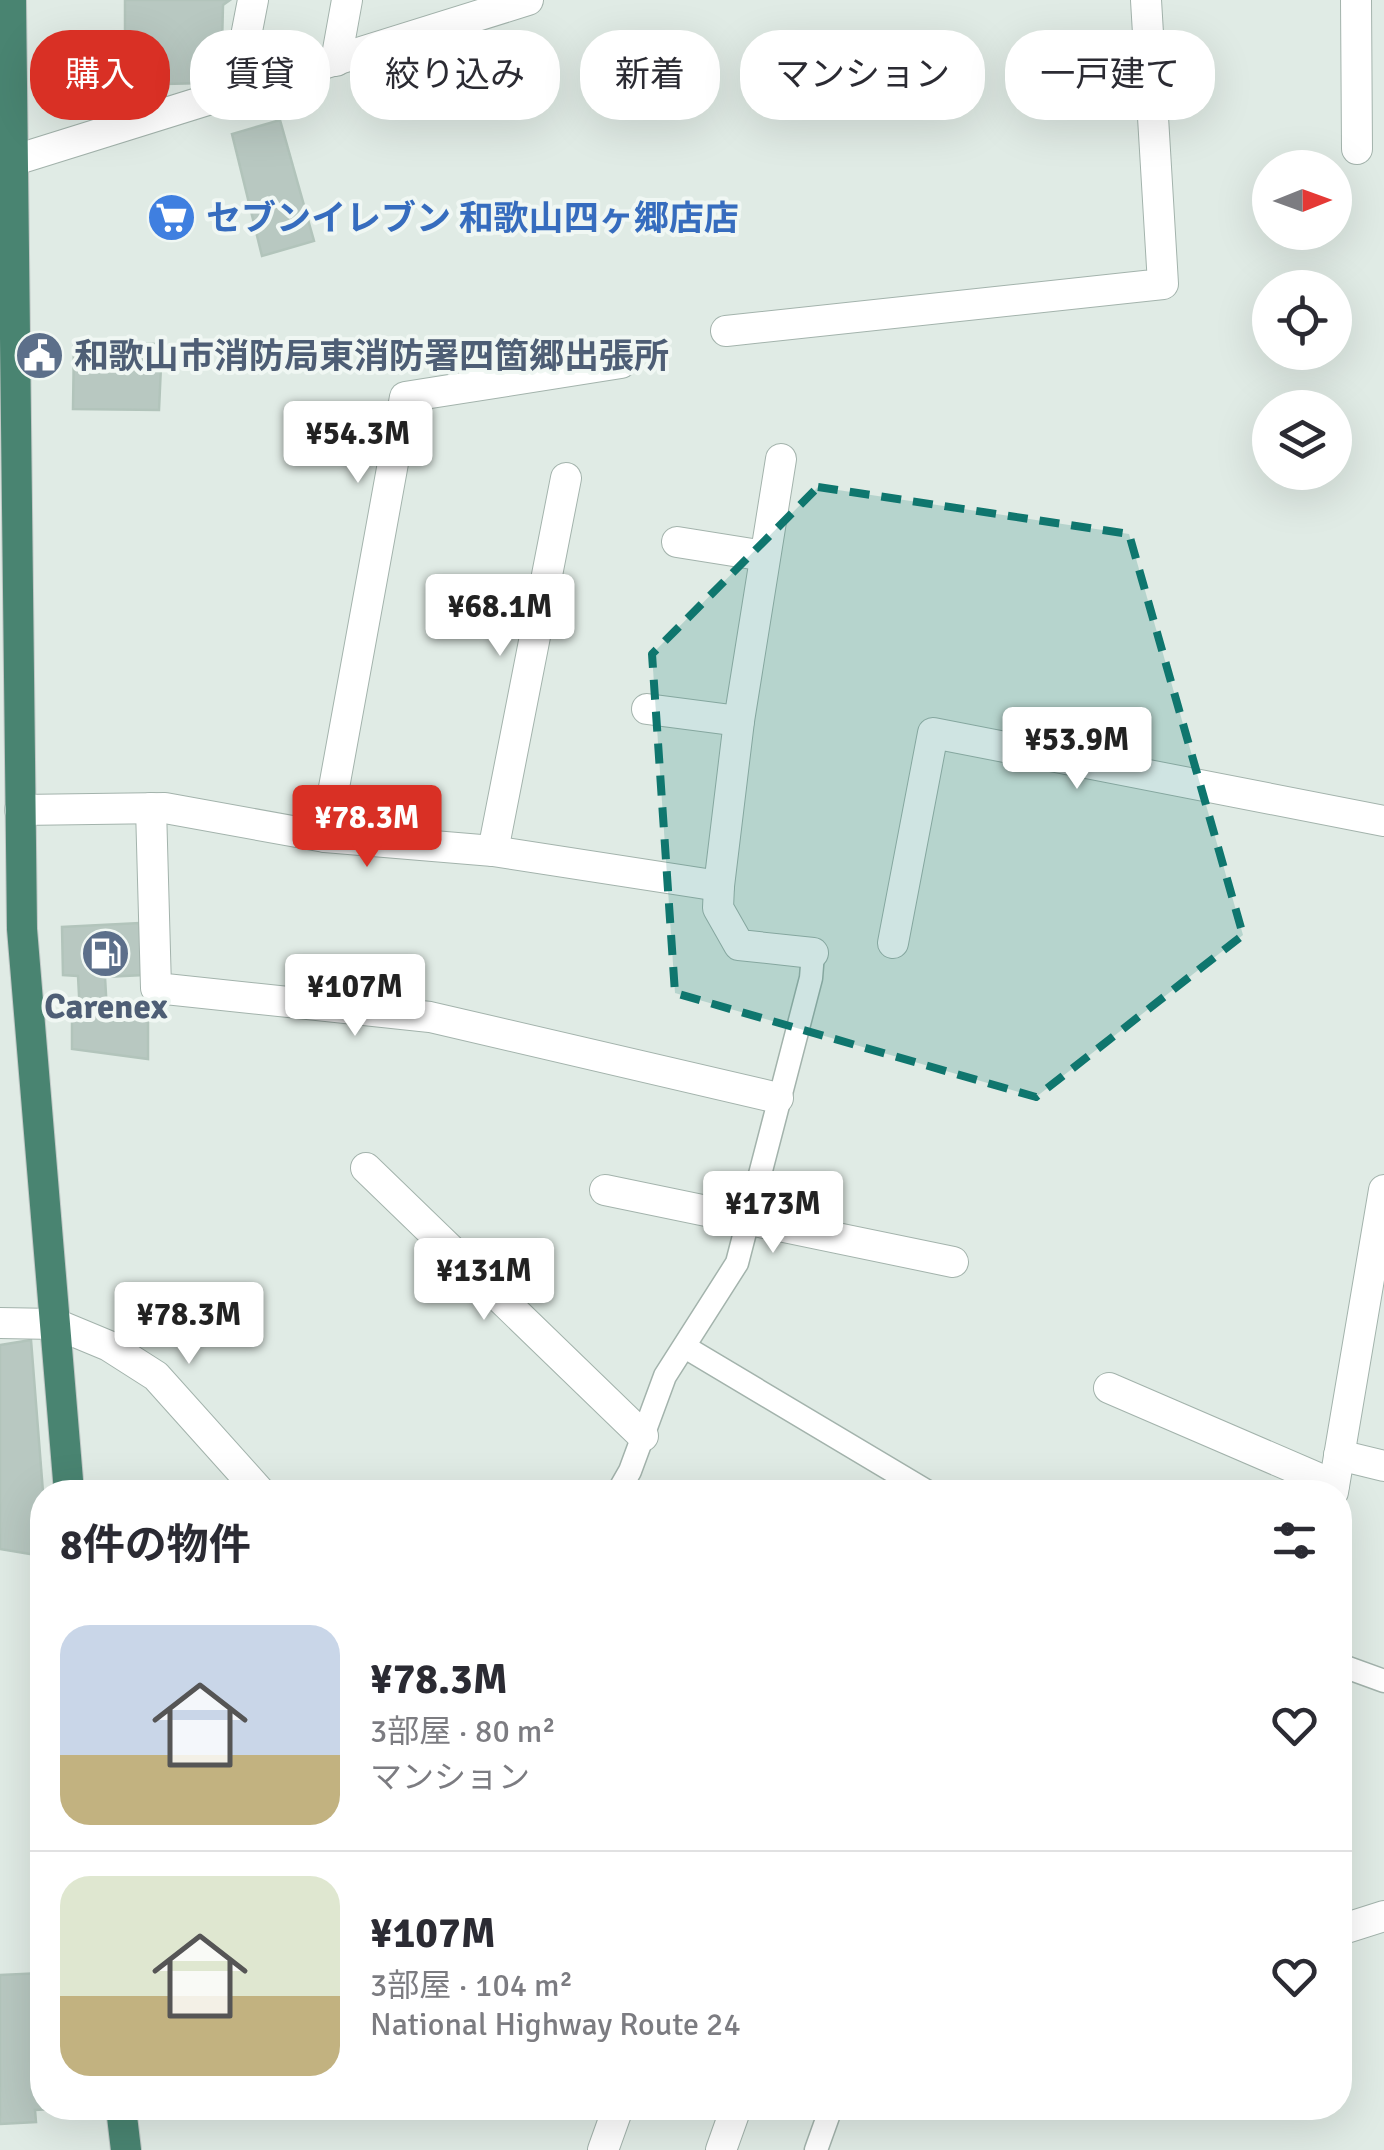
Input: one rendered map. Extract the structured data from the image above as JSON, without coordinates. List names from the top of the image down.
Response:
{
  "places": {
    "supermarket": ["セブンイレブン 和歌山四ヶ郷店店"],
    "public building": ["和歌山市消防局東消防署四箇郷出張所"],
    "fuel station": ["Carenex"]
  },
  "north": "right",
  "page": {
    "chip": [
      "購入",
      "賃貸",
      "絞り込み",
      "新着",
      "マンション",
      "一戸建て"
    ],
    "price": [
      "¥54.3M",
      "¥68.1M",
      "¥53.9M",
      "¥78.3M",
      "¥107M",
      "¥173M",
      "¥131M",
      "¥78.3M"
    ],
    "heading": "8件の物件",
    "list": [
      {
        "name": "¥78.3M",
        "note": "3部屋 · 80 m² · マンション"
      },
      {
        "name": "¥107M",
        "note": "3部屋 · 104 m² · National Highway Route 24"
      }
    ]
  }
}
